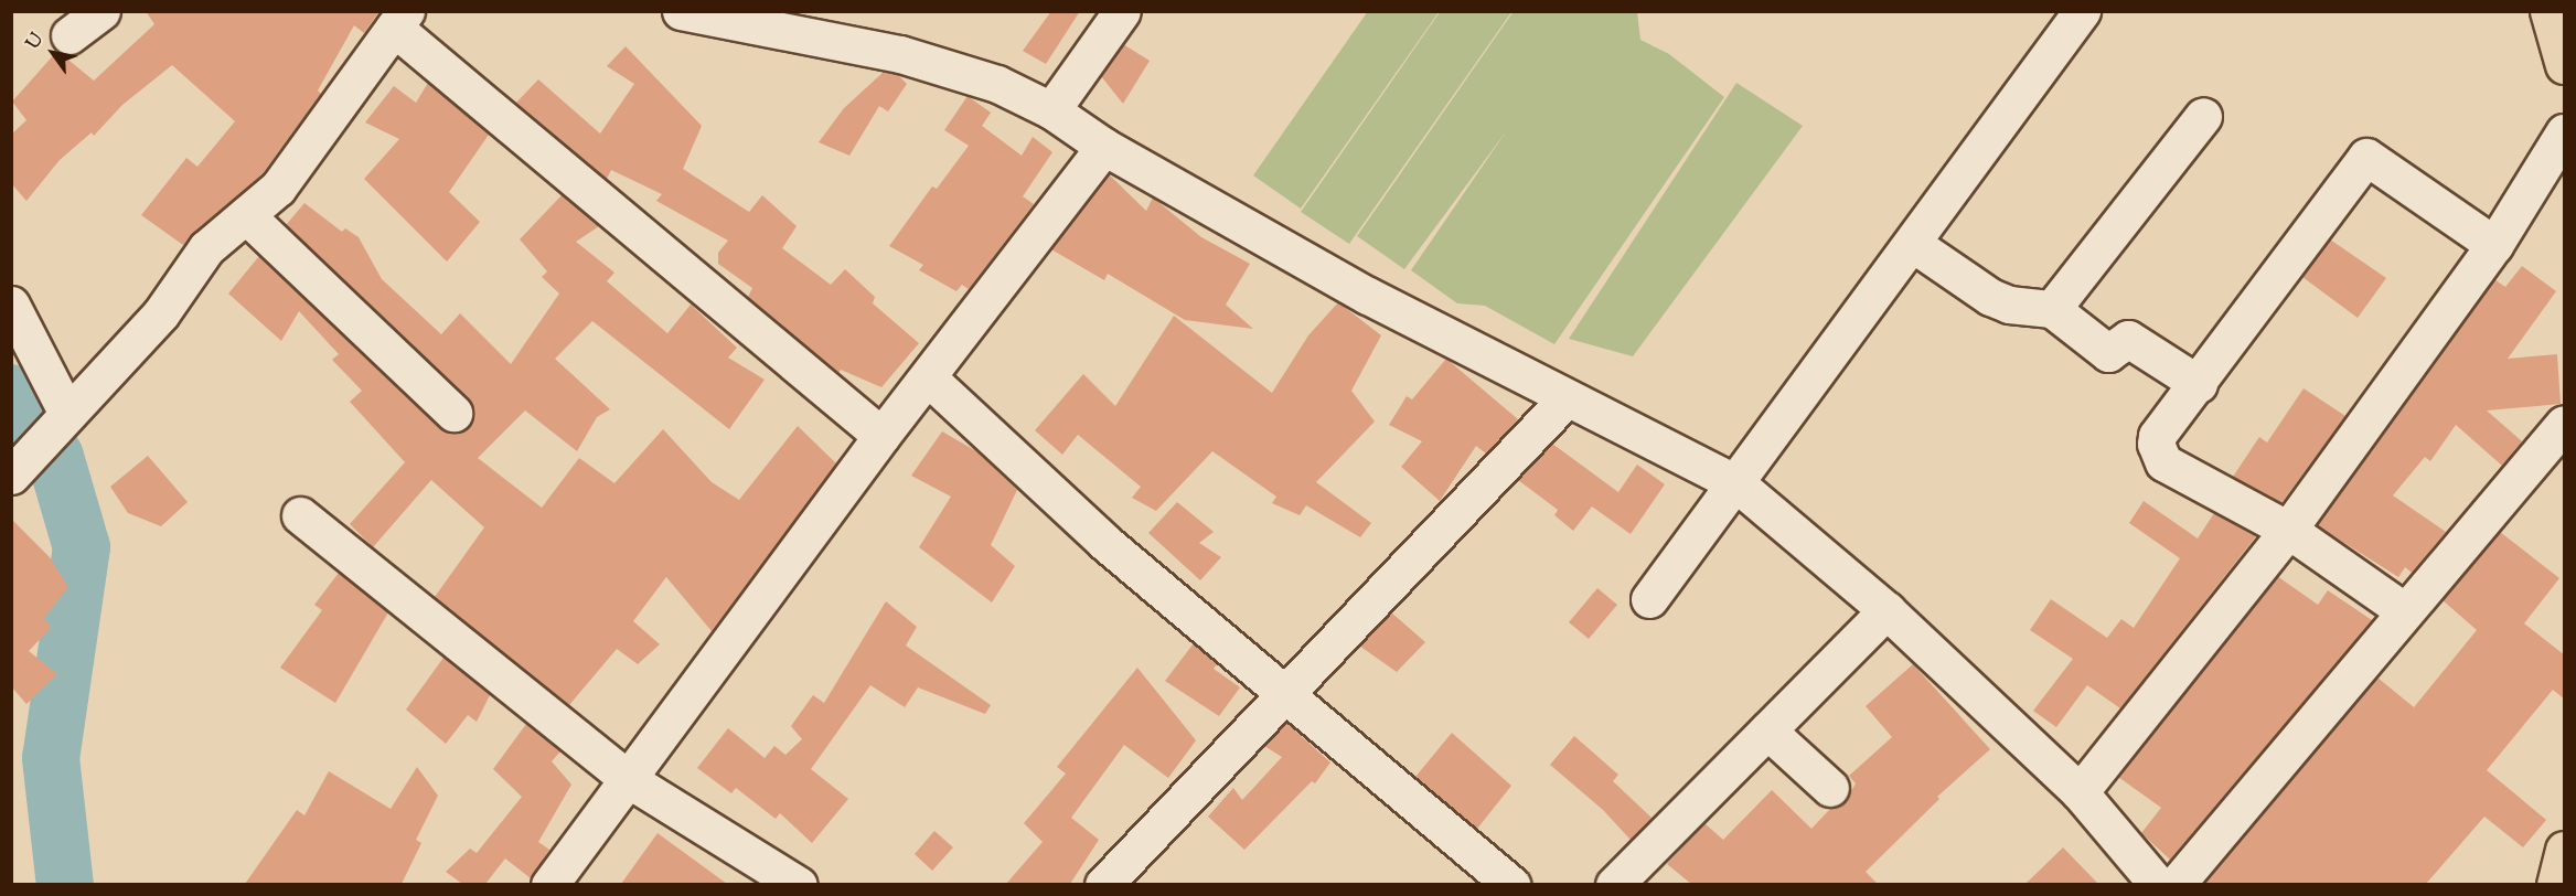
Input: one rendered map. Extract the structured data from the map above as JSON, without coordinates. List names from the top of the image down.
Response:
{
  "north": "top left"
}
